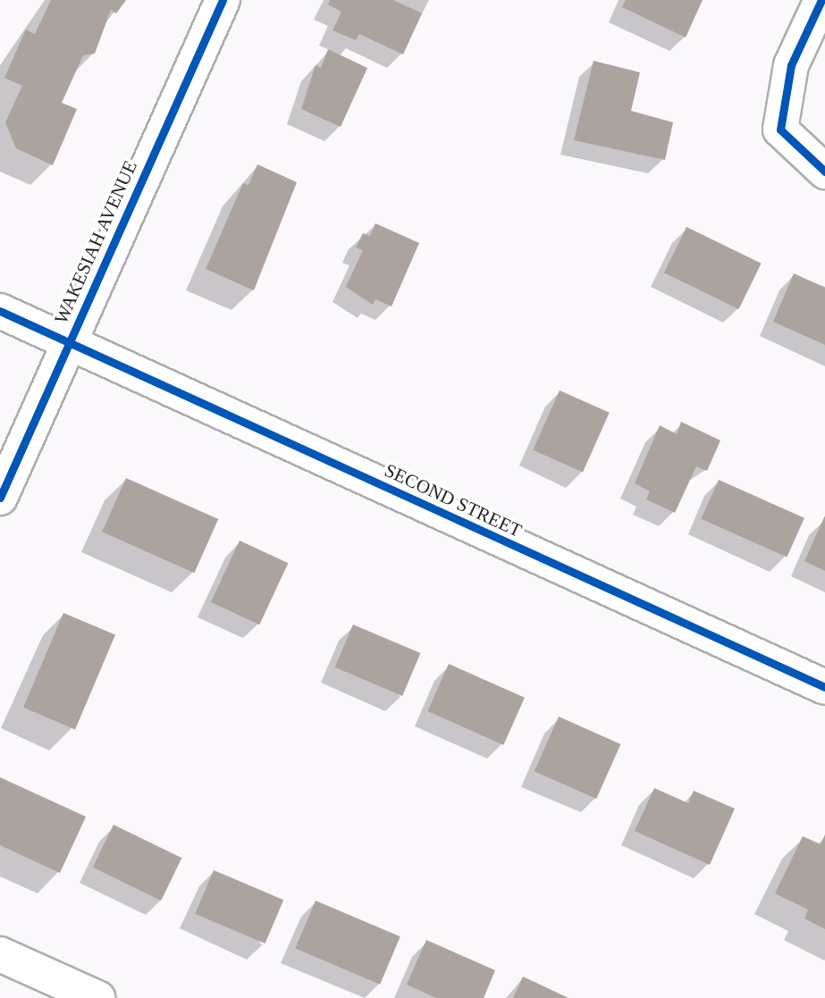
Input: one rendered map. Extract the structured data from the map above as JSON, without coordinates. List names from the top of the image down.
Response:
{
  "streets": {
    "street": ["WAKESIAH AVENUE", "SECOND STREET"]
  },
  "crossings": [
    ["WAKESIAH AVENUE", "SECOND STREET"]
  ]
}
